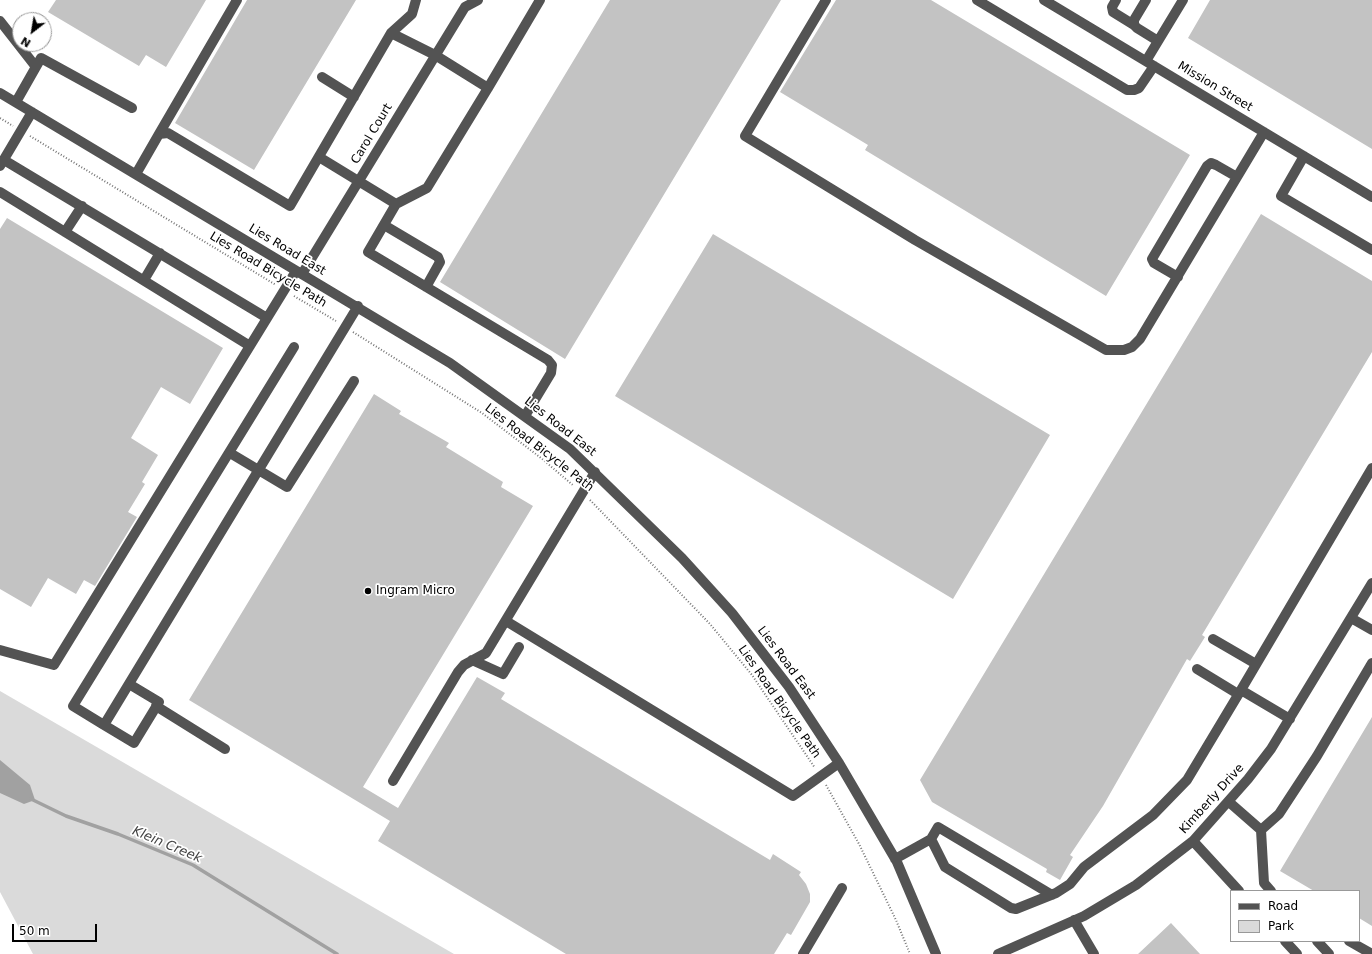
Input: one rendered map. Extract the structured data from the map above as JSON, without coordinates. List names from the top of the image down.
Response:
{
  "streets": {
    "street": [
      "Mission Street",
      "Carol Court",
      "Lies Road East",
      "Kimberly Drive"
    ],
    "path": ["Lies Road Bicycle Path"]
  },
  "crossings": [
    ["Carol Court", "Lies Road East"],
    ["Carol Court", "Lies Road Bicycle Path"]
  ],
  "water": ["Klein Creek"],
  "places": ["Ingram Micro"],
  "legend": ["Road", "Park"],
  "scale_bar": "50 m",
  "north": "bottom left"
}
